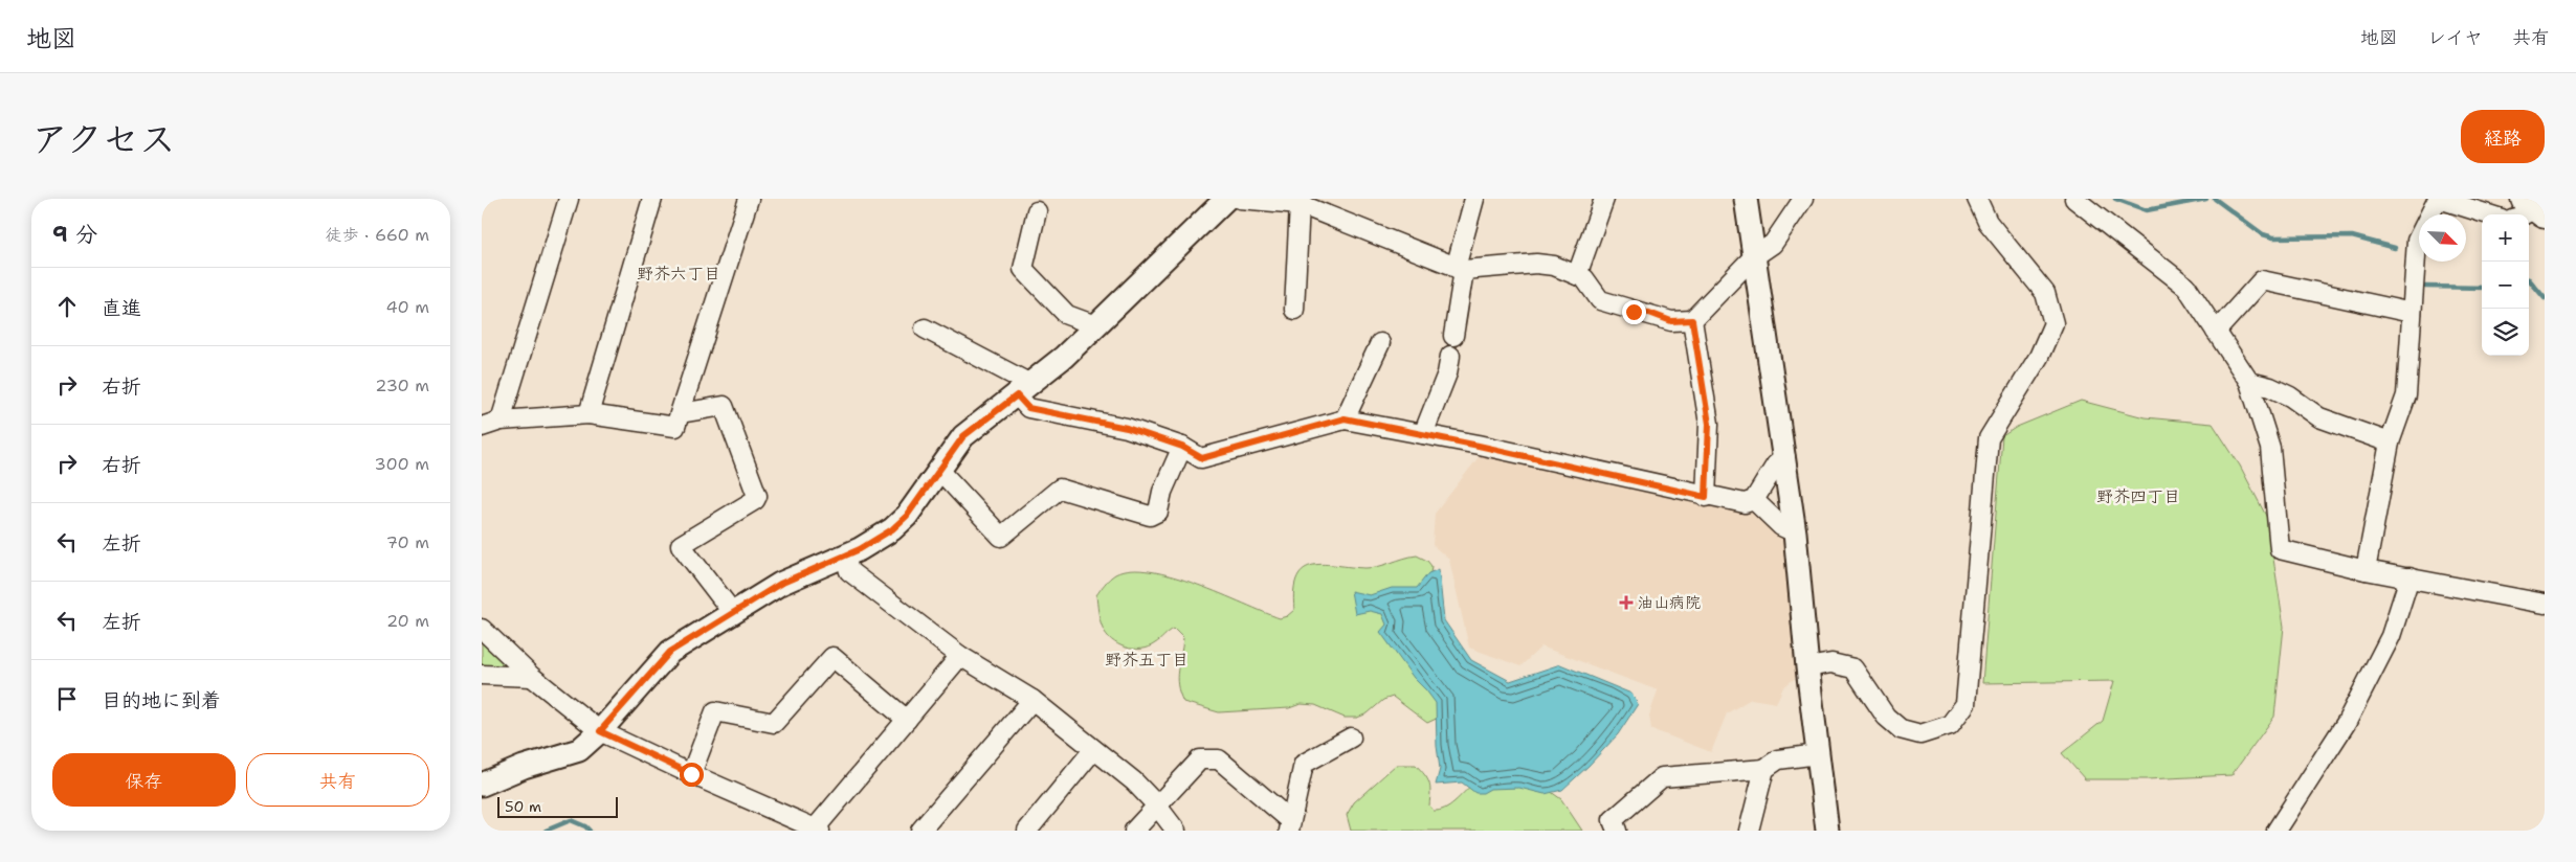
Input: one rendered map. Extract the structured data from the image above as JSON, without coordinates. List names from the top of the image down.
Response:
{
  "districts": ["野芥六丁目", "野芥四丁目", "野芥五丁目"],
  "places": {
    "health": ["油山病院"]
  },
  "scale_bar": "50 m",
  "north": "bottom right",
  "page": {
    "header": "地図",
    "nav": ["地図", "レイヤ", "共有"],
    "title": "アクセス",
    "buttons": [
      "経路",
      ["保存", "共有"]
    ],
    "heading": ["9 分", "徒歩 · 660 m"],
    "map_buttons": ["+", "−"],
    "list": [
      ["直進", "40 m"],
      ["右折", "230 m"],
      ["右折", "300 m"],
      ["左折", "70 m"],
      ["左折", "20 m"],
      "目的地に到着"
    ],
    "scale": "50 m"
  }
}
